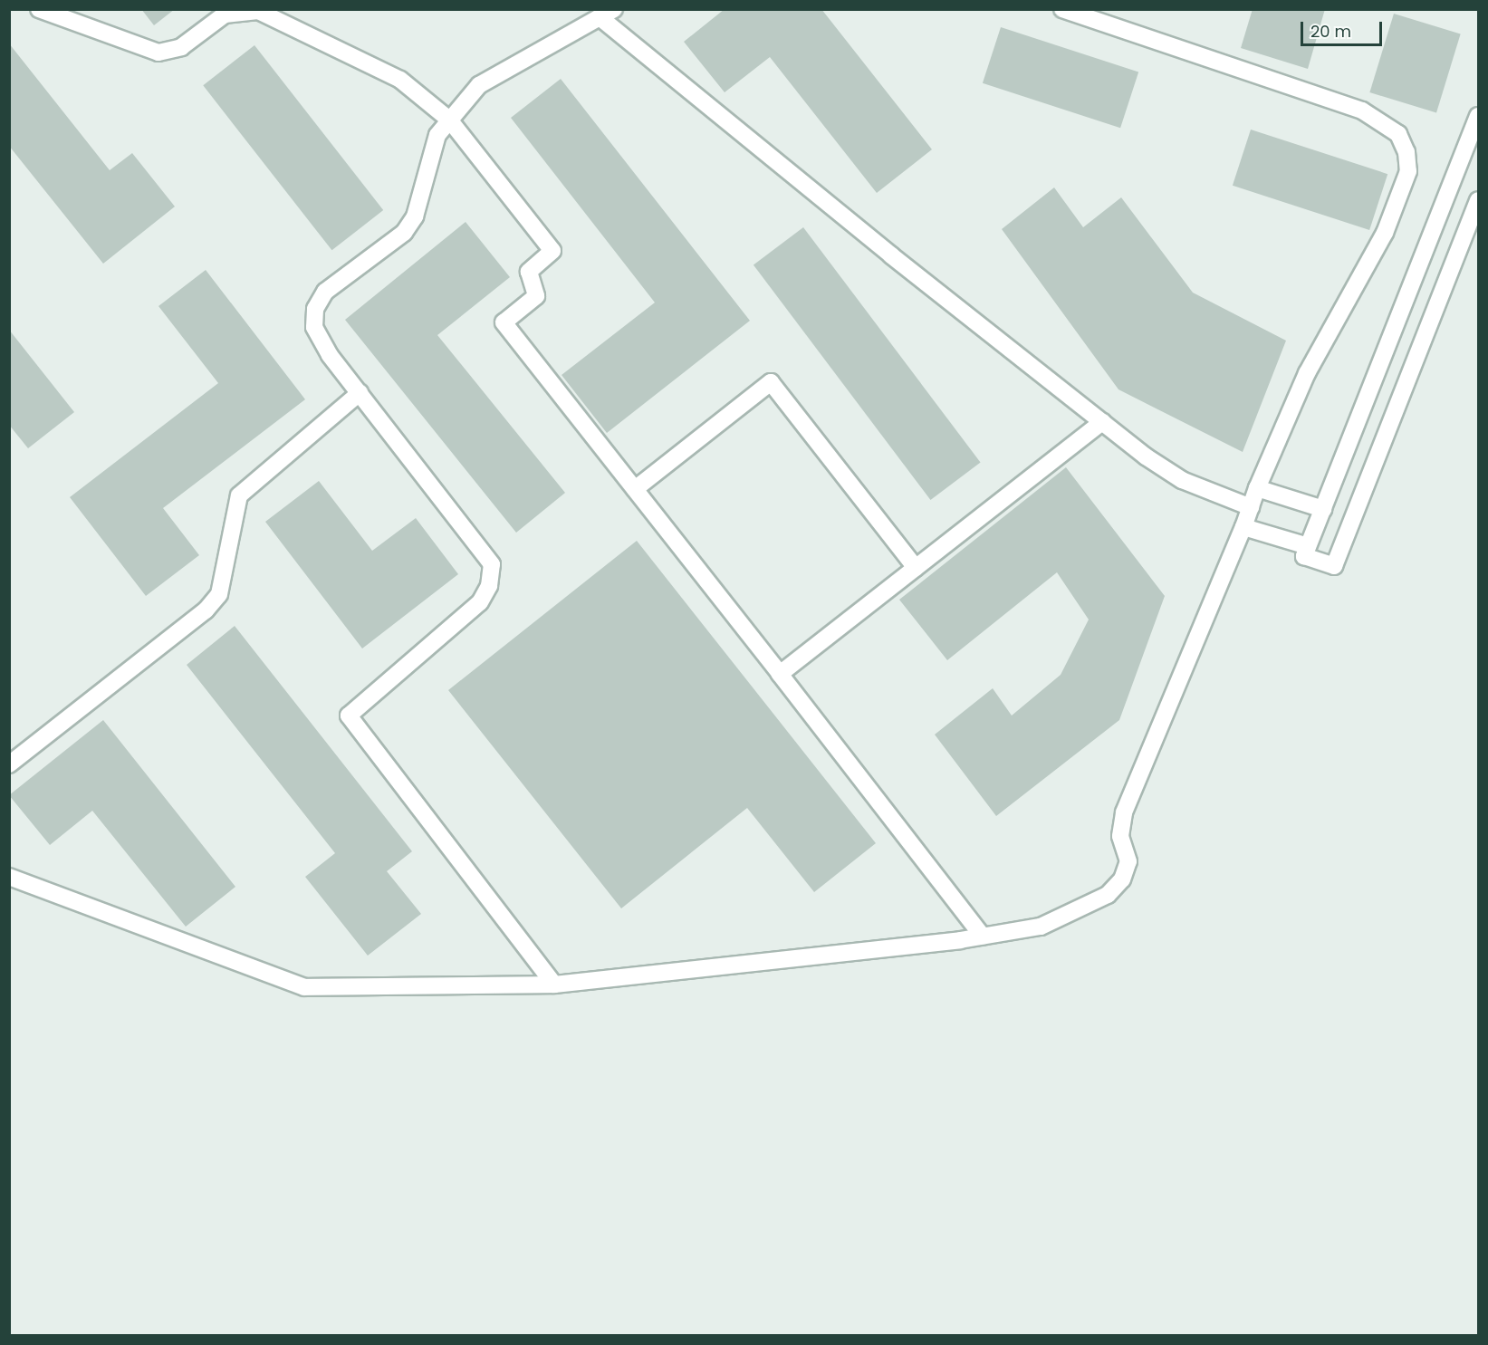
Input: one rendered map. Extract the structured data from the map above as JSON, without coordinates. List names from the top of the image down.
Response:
{
  "scale_bar": "20 m"
}
